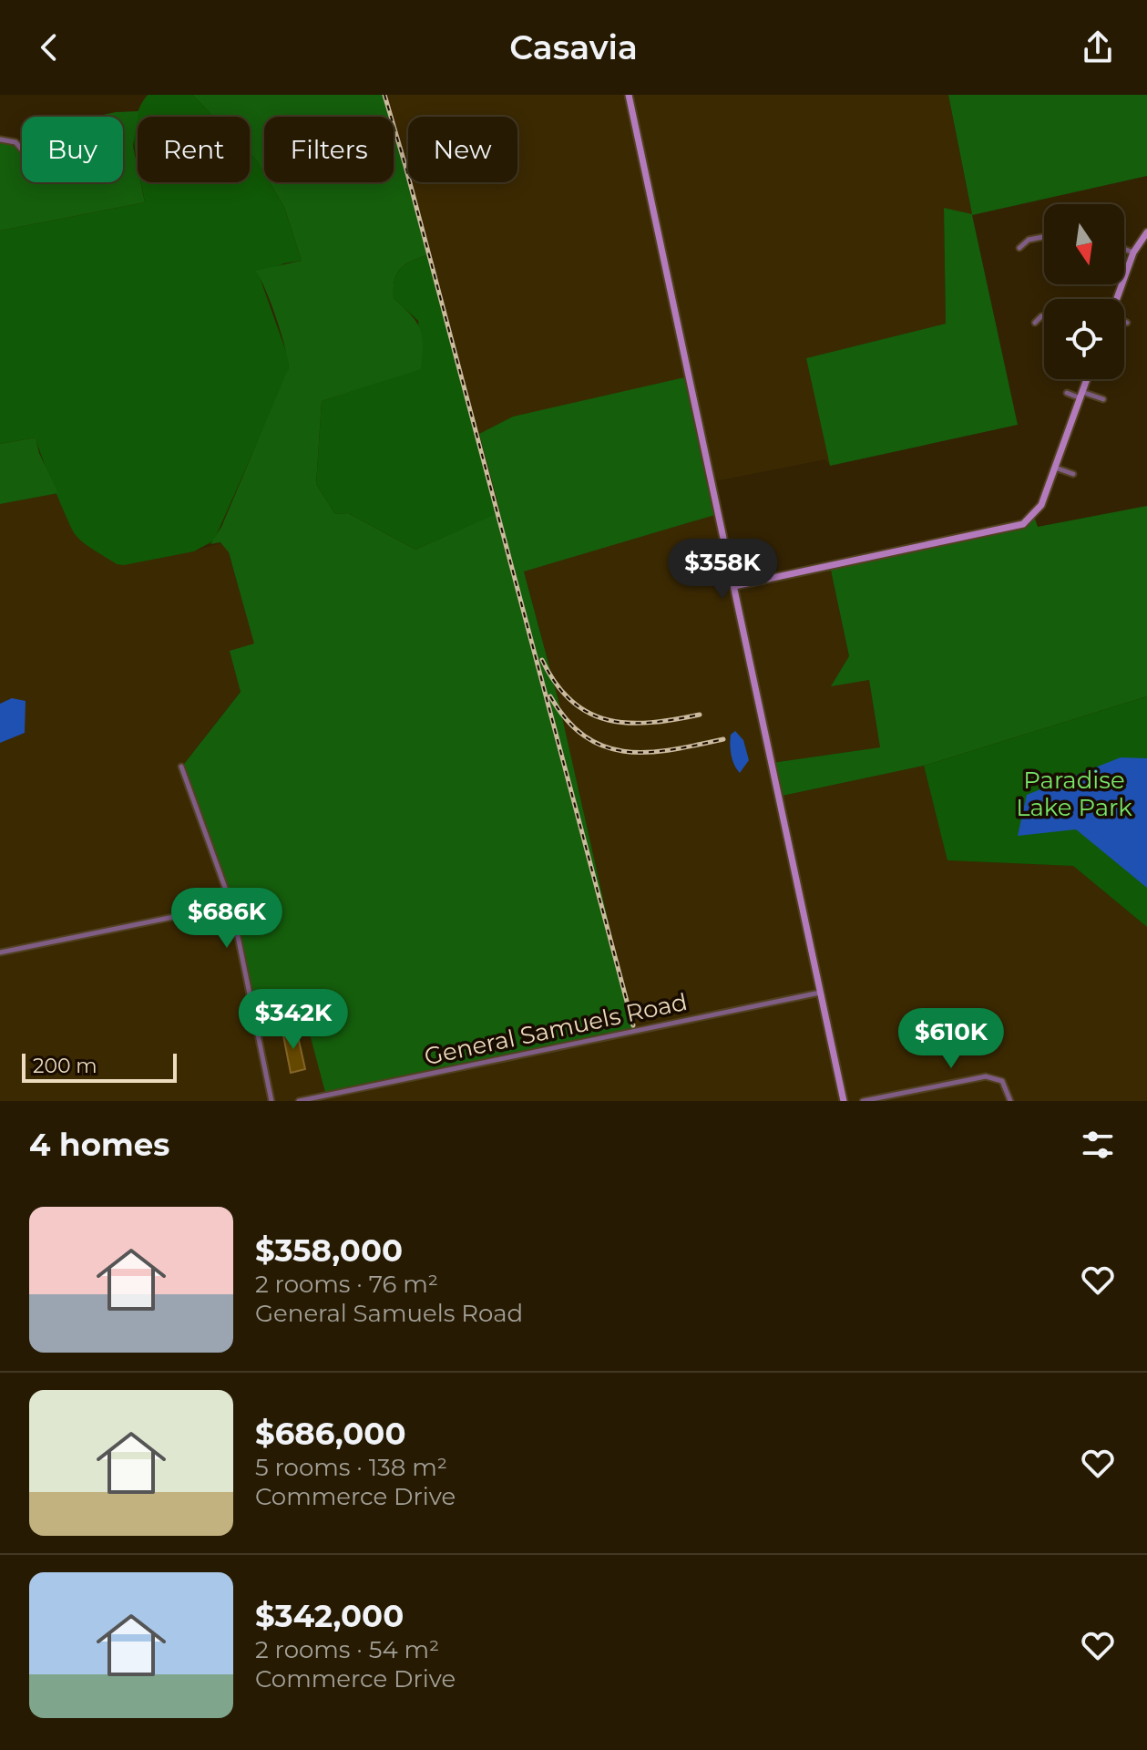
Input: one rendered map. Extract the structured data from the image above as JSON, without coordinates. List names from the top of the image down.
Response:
{
  "streets": {
    "street": ["General Samuels Road"]
  },
  "parks": ["Paradise Lake Park"],
  "scale_bar": "200 m",
  "north": "bottom",
  "page": {
    "header": "Casavia",
    "chip": [
      "Buy",
      "Rent",
      "Filters",
      "New"
    ],
    "price": [
      "$358K",
      "$686K",
      "$342K",
      "$610K"
    ],
    "scale": "200 m",
    "heading": "4 homes",
    "list": [
      {
        "name": "$358,000",
        "note": "2 rooms · 76 m² · General Samuels Road"
      },
      {
        "name": "$686,000",
        "note": "5 rooms · 138 m² · Commerce Drive"
      },
      {
        "name": "$342,000",
        "note": "2 rooms · 54 m² · Commerce Drive"
      }
    ]
  }
}
